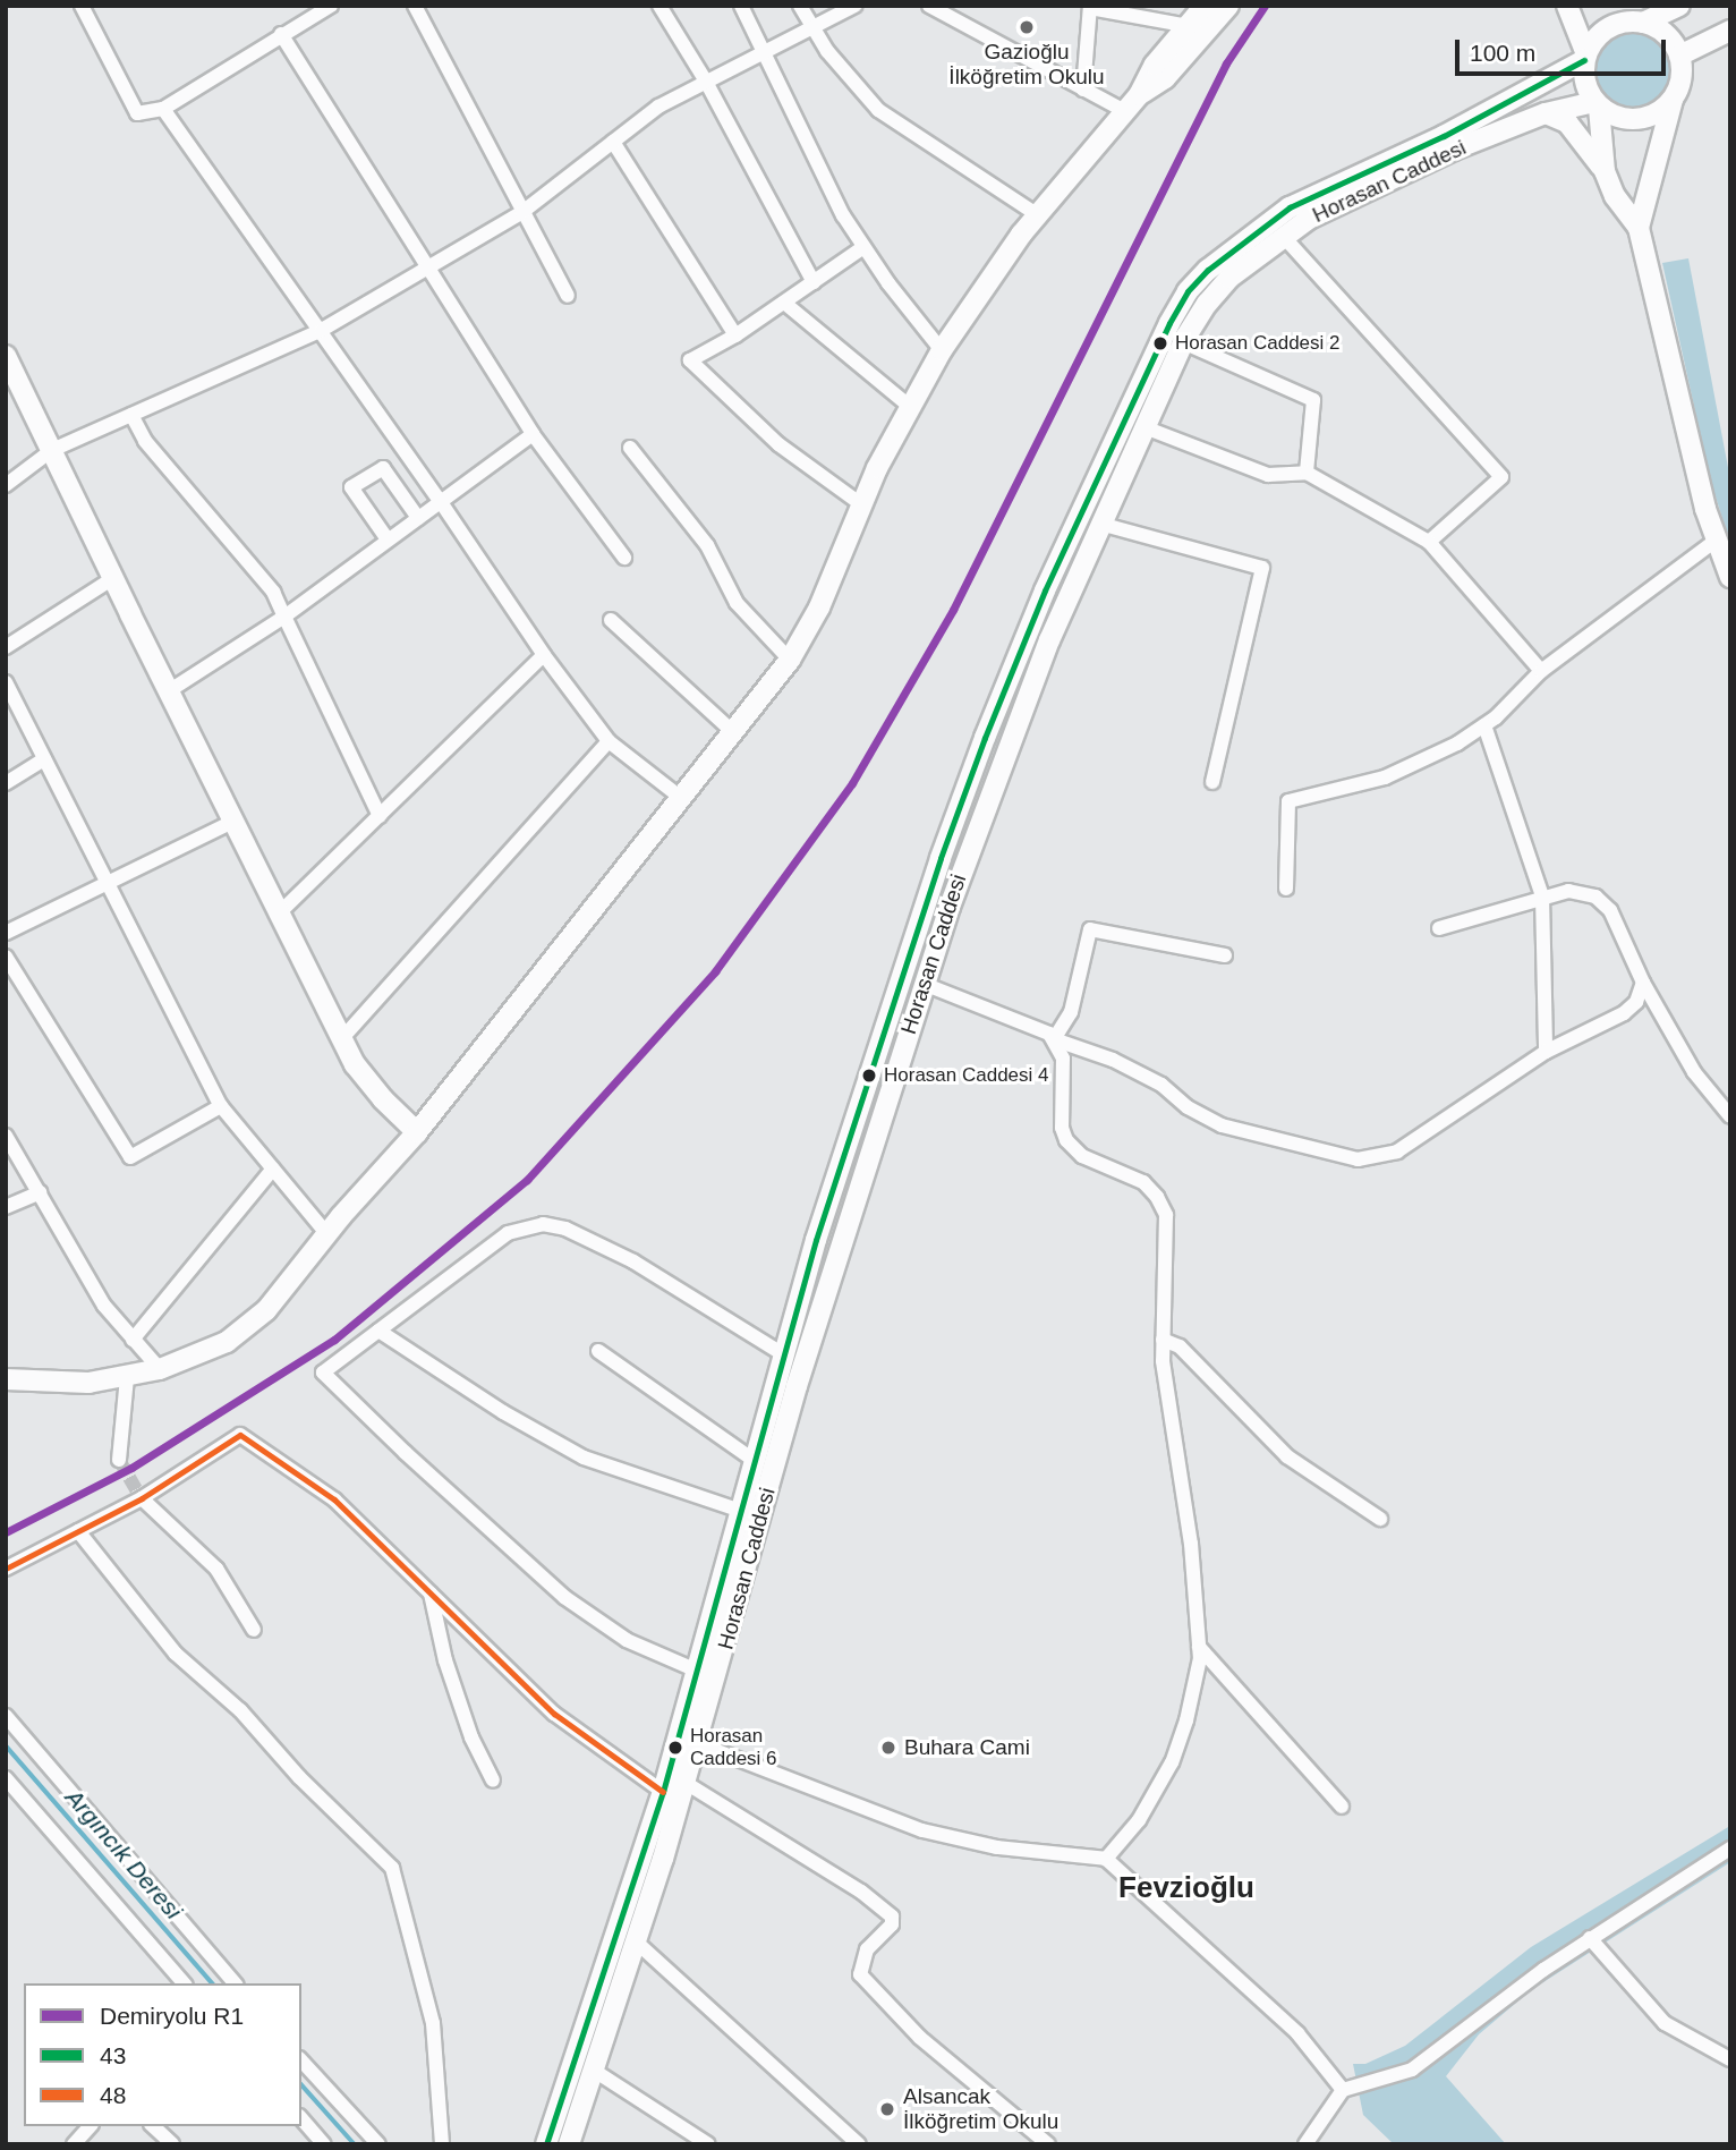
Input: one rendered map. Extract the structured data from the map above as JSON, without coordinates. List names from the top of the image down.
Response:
{
  "streets": {
    "street": ["Horasan Caddesi"]
  },
  "districts": ["Fevzioğlu"],
  "water": ["Argıncık Deresi"],
  "places": [
    "Gazioğlu İlköğretim Okulu",
    "Horasan Caddesi 2",
    "Horasan Caddesi 4",
    "Horasan Caddesi 6",
    "Buhara Cami",
    "Alsancak İlköğretim Okulu"
  ],
  "lines": ["rail line R1", "transit line 43", "transit line 48"],
  "legend": ["Demiryolu R1", "43", "48"],
  "scale_bar": "100 m"
}
